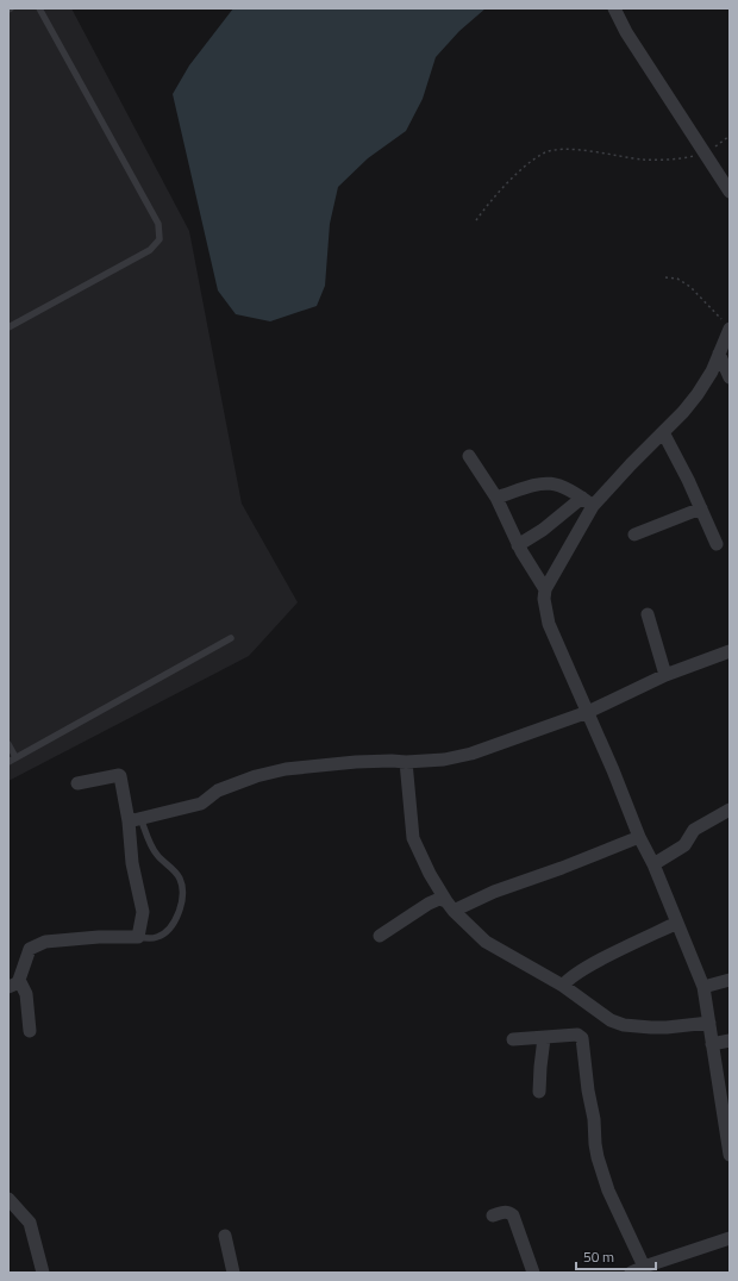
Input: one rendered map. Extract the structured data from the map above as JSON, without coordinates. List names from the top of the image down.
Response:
{
  "scale_bar": "50 m"
}
